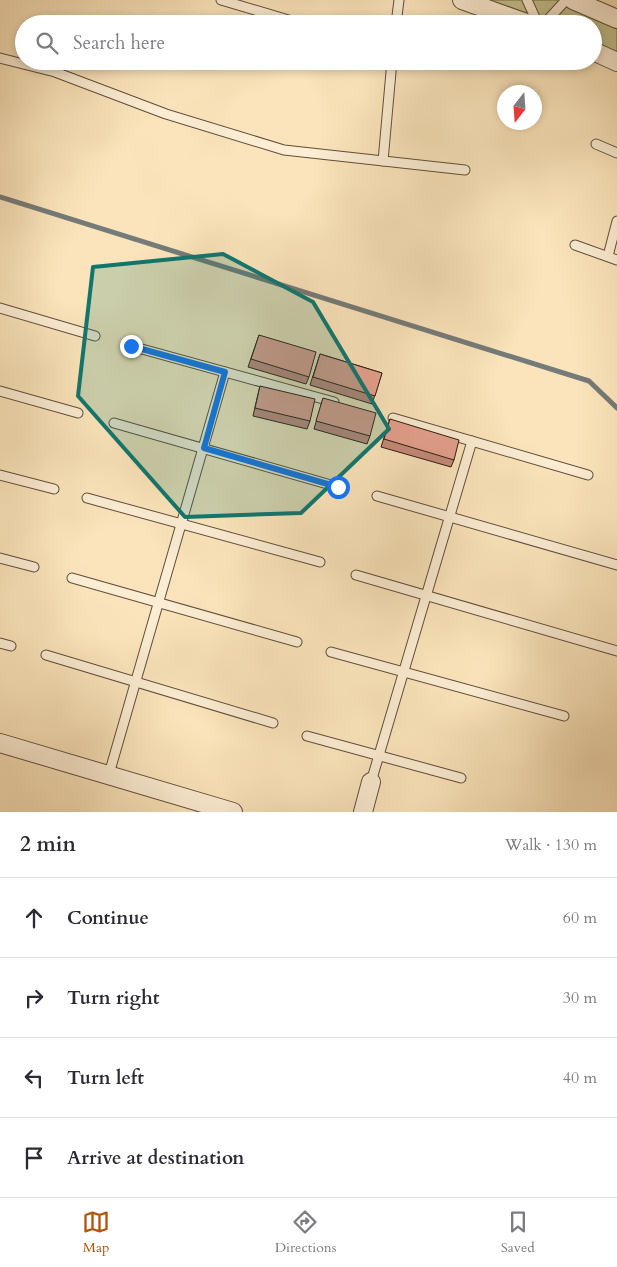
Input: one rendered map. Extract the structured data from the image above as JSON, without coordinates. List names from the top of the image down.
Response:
{
  "north": "bottom",
  "page": {
    "search": "Search here",
    "heading": ["2 min", "Walk · 130 m"],
    "list": [
      ["Continue", "60 m"],
      ["Turn right", "30 m"],
      ["Turn left", "40 m"],
      "Arrive at destination"
    ],
    "nav": ["Map", "Directions", "Saved"]
  }
}
